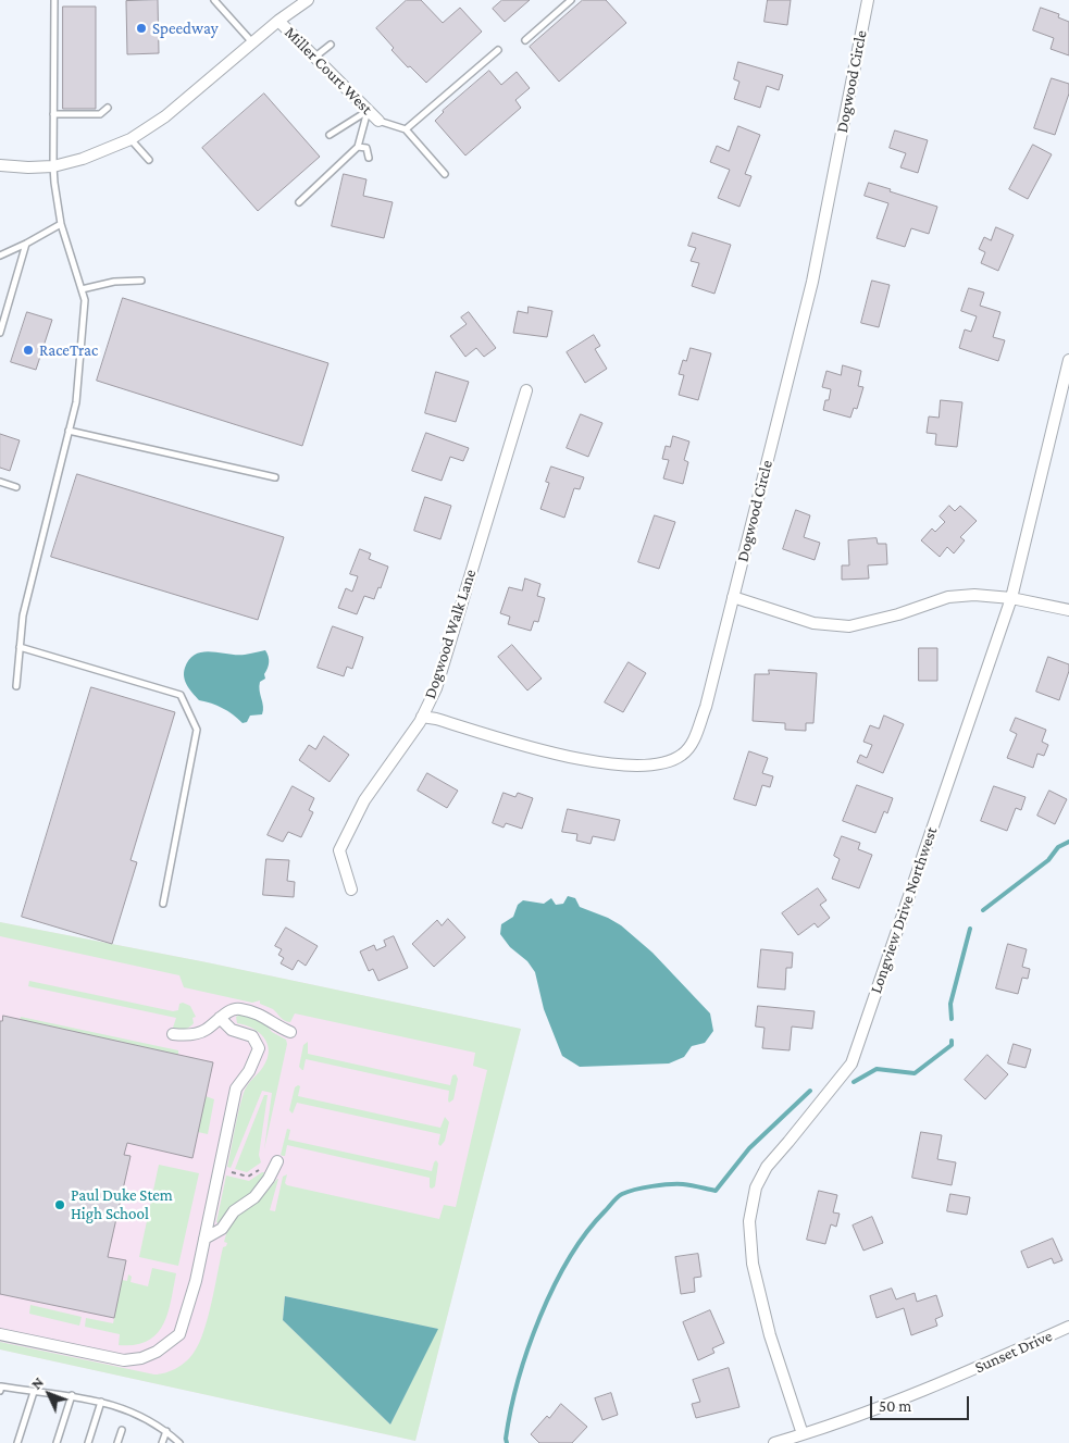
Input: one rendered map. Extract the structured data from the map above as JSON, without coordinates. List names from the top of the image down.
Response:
{
  "streets": {
    "street": [
      "Miller Court West",
      "Dogwood Circle",
      "Dogwood Walk Lane",
      "Longview Drive Northwest",
      "Sunset Drive"
    ]
  },
  "crossings": [
    ["Dogwood Circle", "Dogwood Walk Lane"],
    ["Longview Drive Northwest", "Sunset Drive"]
  ],
  "places": ["Speedway", "RaceTrac", "Paul Duke Stem High School"],
  "scale_bar": "50 m",
  "north": "top left"
}
